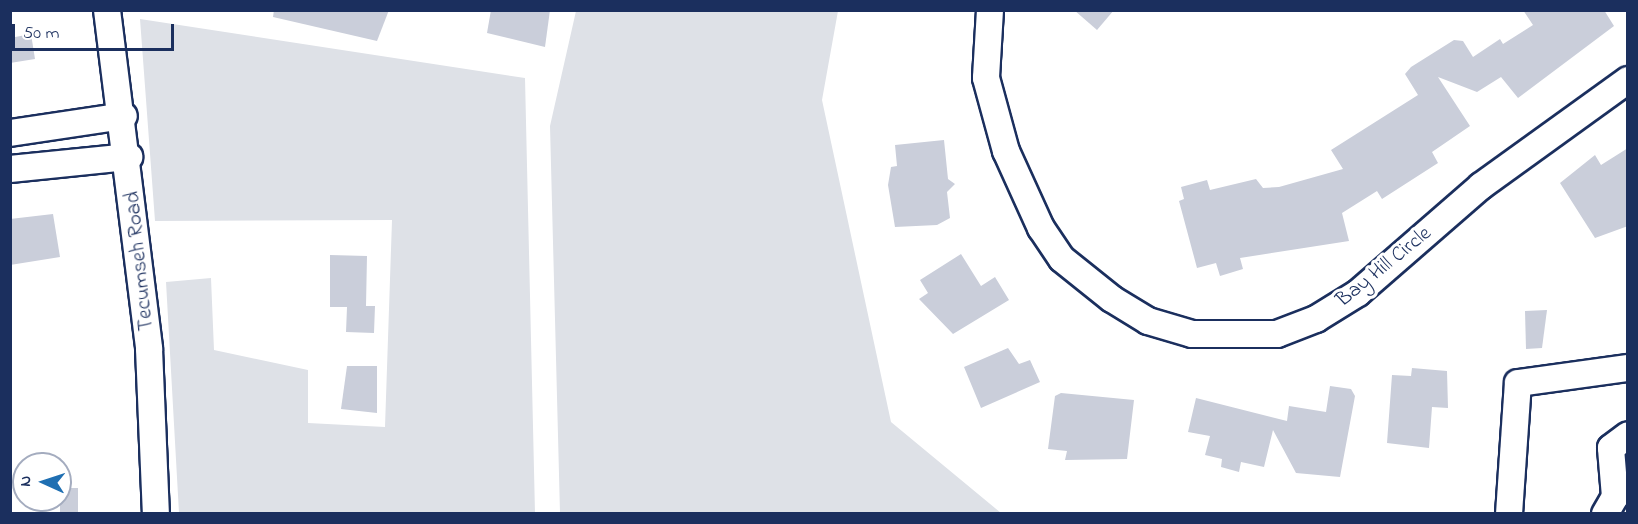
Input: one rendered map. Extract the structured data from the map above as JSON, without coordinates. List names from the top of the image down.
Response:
{
  "streets": {
    "street": ["Tecumseh Road", "Bay Hill Circle"]
  },
  "scale_bar": "50 m",
  "north": "left"
}
